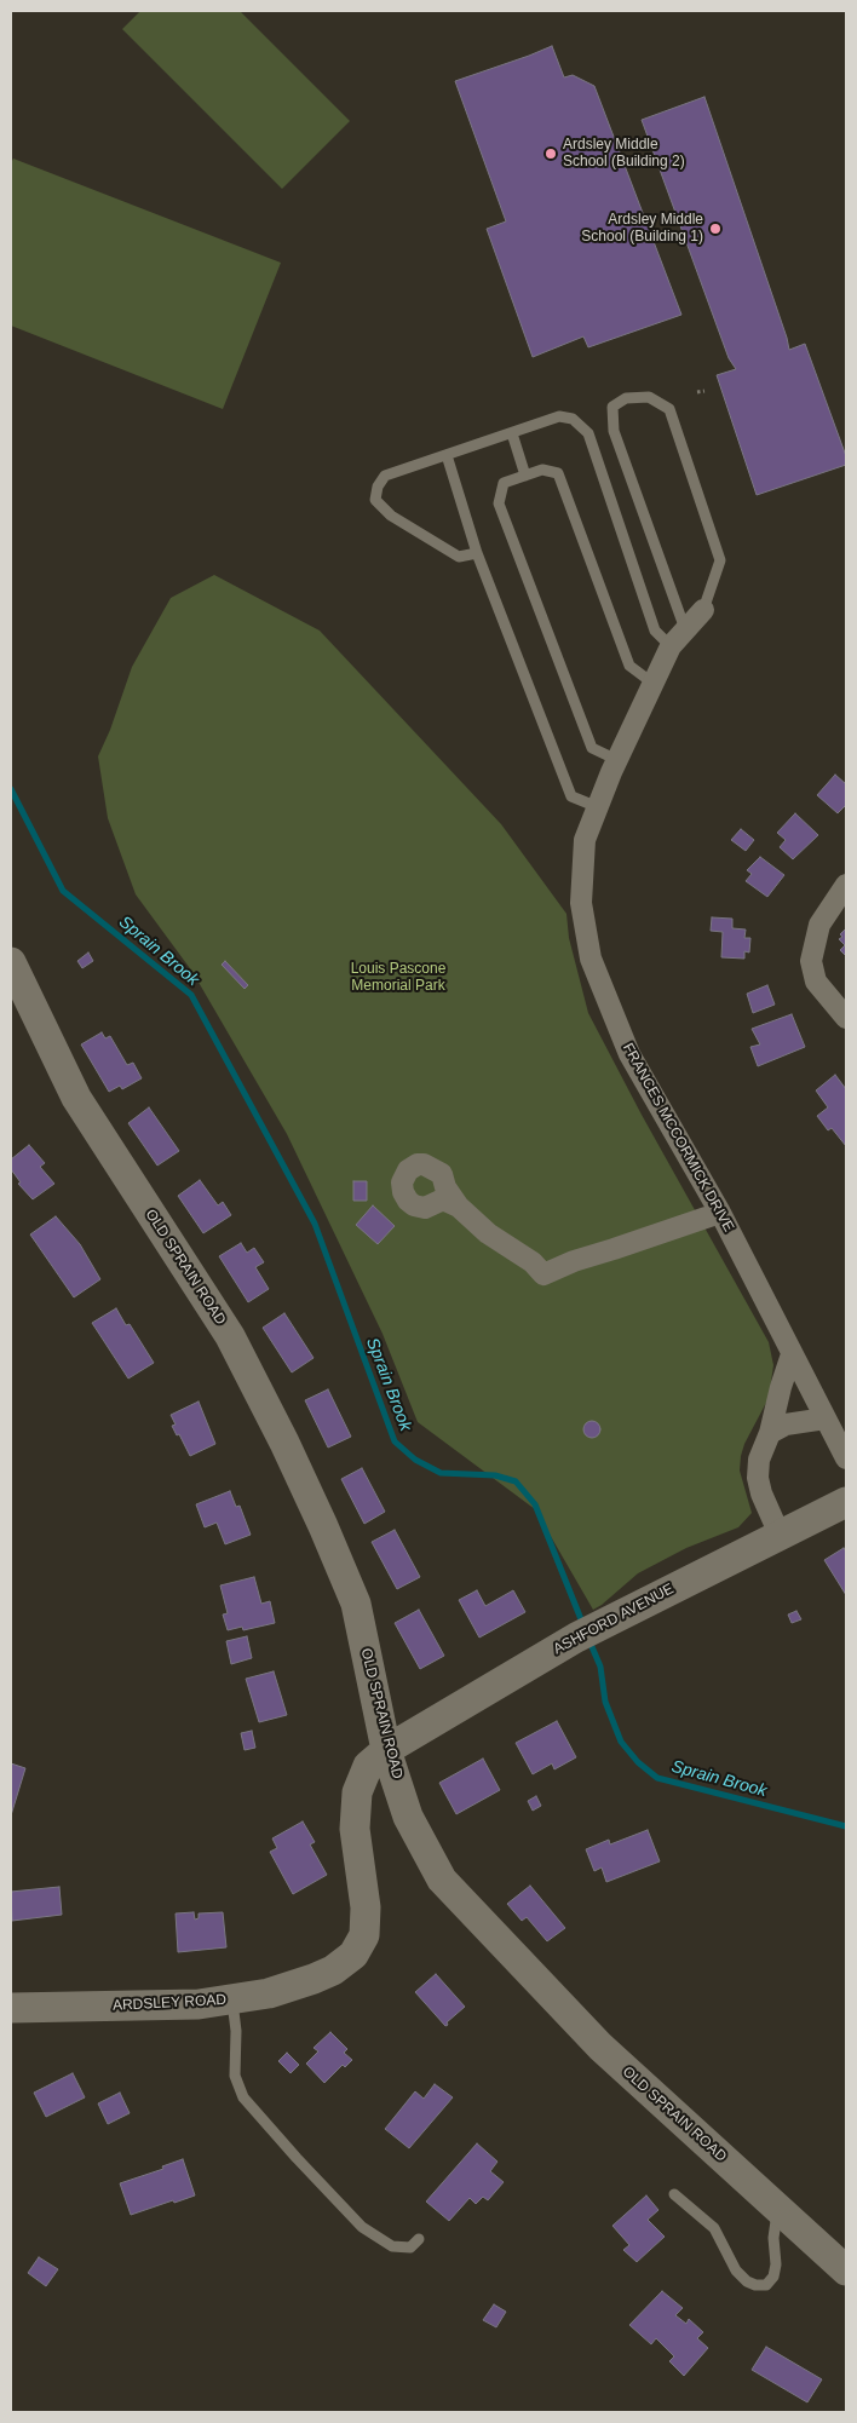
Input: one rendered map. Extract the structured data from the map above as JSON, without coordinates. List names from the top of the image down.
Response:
{
  "streets": {
    "street": [
      "FRANCES MCCORMICK DRIVE",
      "OLD SPRAIN ROAD",
      "ASHFORD AVENUE",
      "ARDSLEY ROAD"
    ]
  },
  "crossings": [
    ["OLD SPRAIN ROAD", "ASHFORD AVENUE"],
    ["OLD SPRAIN ROAD", "ARDSLEY ROAD"],
    ["ASHFORD AVENUE", "ARDSLEY ROAD"]
  ],
  "water": ["Sprain Brook"],
  "parks": ["Louis Pascone Memorial Park"],
  "places": ["Ardsley Middle School (Building 2)", "Ardsley Middle School (Building 1)"]
}
